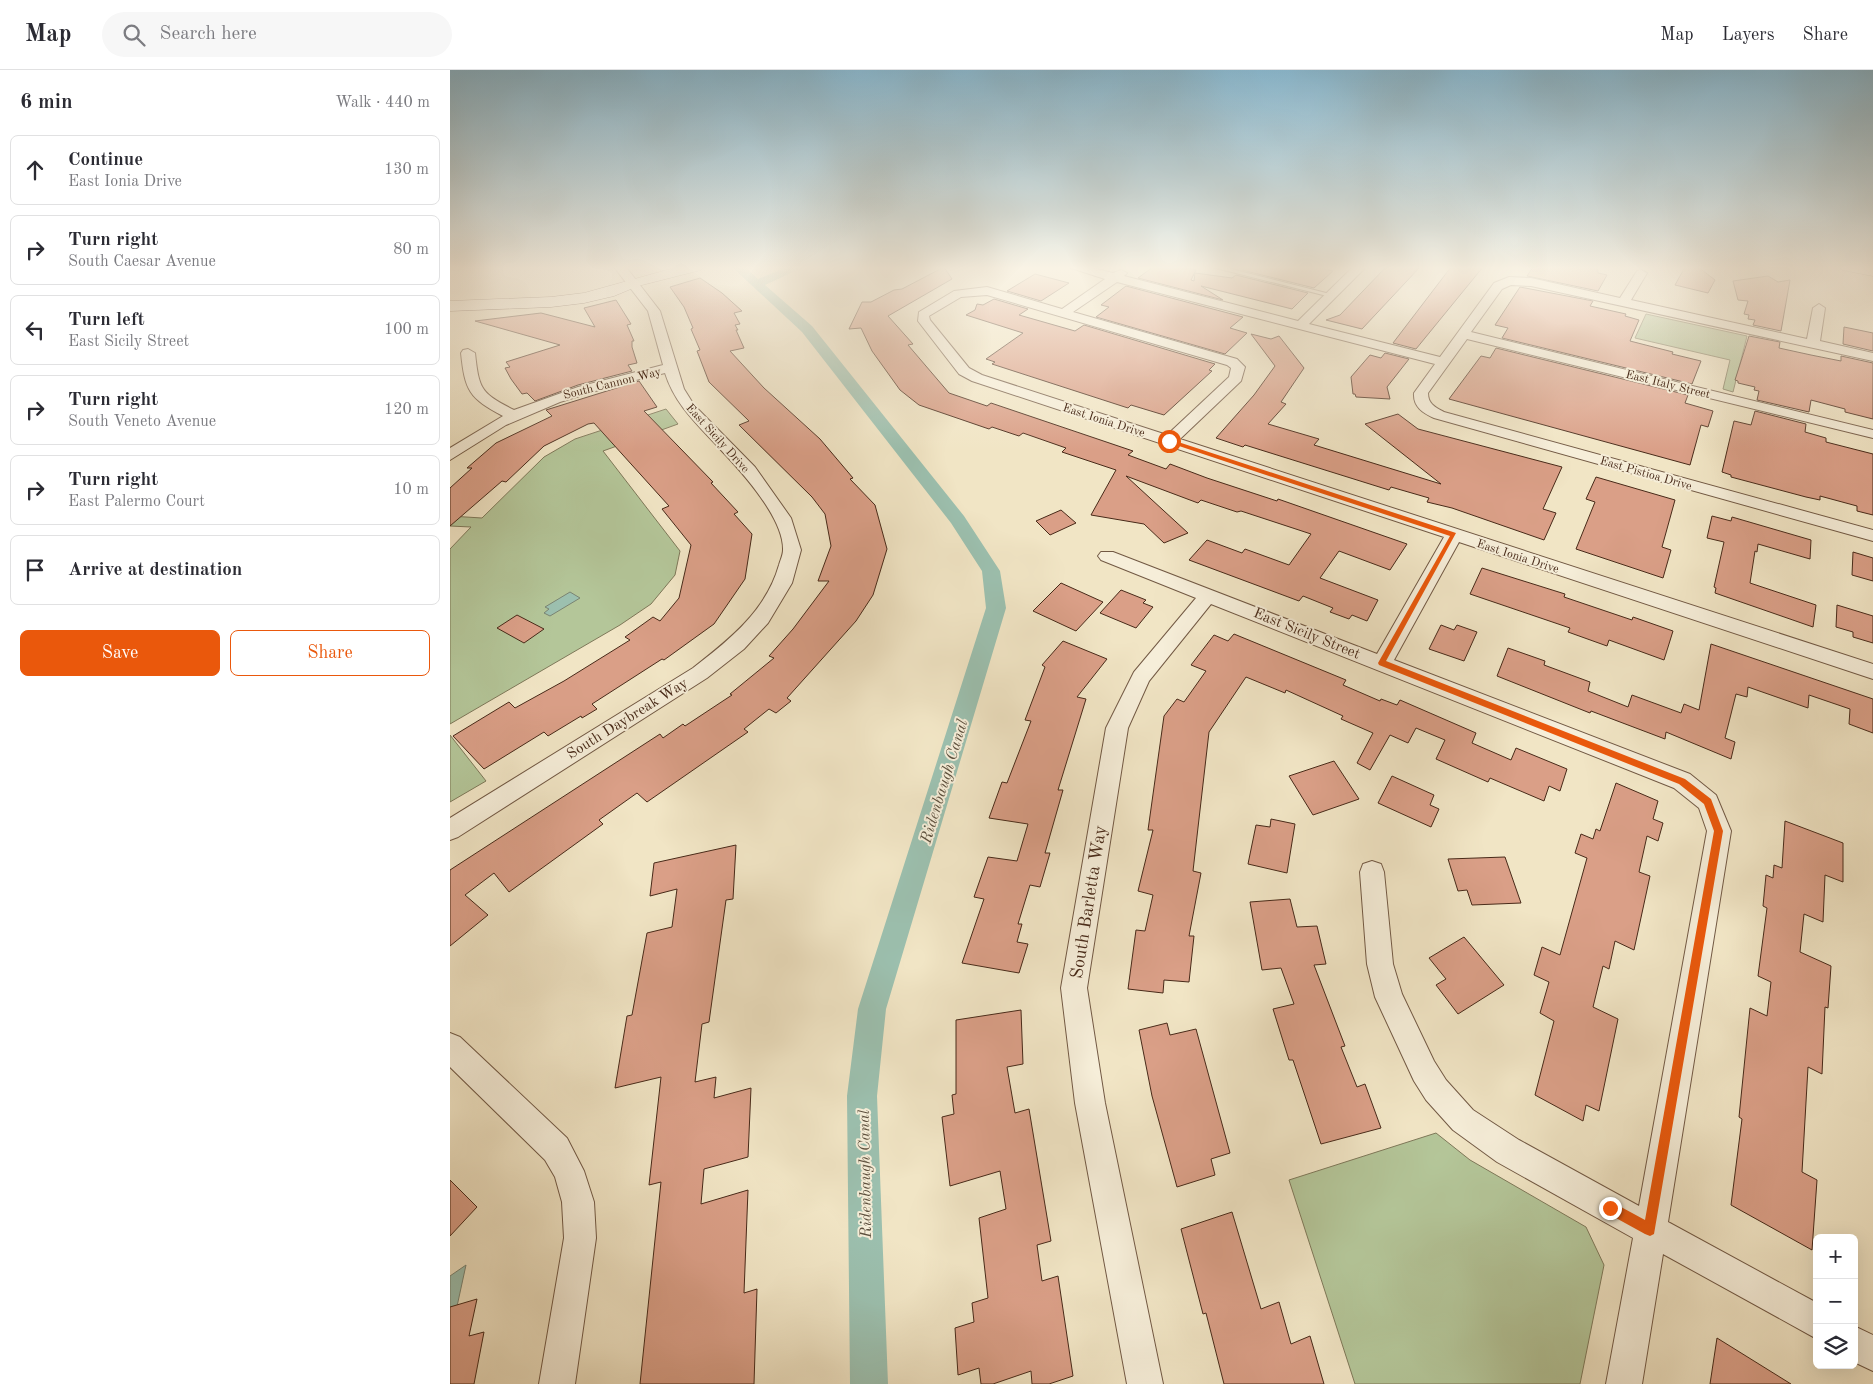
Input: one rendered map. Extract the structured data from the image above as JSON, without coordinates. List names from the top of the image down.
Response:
{
  "streets": {
    "street": [
      "South Cannon Way",
      "East Italy Street",
      "East Ionia Drive",
      "East Sicily Drive",
      "East Pistioa Drive",
      "East Sicily Street",
      "South Daybreak Way",
      "South Barletta Way"
    ]
  },
  "crossings": [
    ["South Cannon Way", "East Sicily Drive"],
    ["East Sicily Drive", "South Daybreak Way"],
    ["East Sicily Street", "South Barletta Way"]
  ],
  "water": ["Ridenbaugh Canal"],
  "page": {
    "header": "Map",
    "search": "Search here",
    "nav": ["Map", "Layers", "Share"],
    "heading": ["6 min", "Walk · 440 m"],
    "list": [
      ["Continue", "East Ionia Drive", "130 m"],
      ["Turn right", "South Caesar Avenue", "80 m"],
      ["Turn left", "East Sicily Street", "100 m"],
      ["Turn right", "South Veneto Avenue", "120 m"],
      ["Turn right", "East Palermo Court", "10 m"],
      "Arrive at destination"
    ],
    "buttons": ["Save", "Share"],
    "map_buttons": ["+", "−"]
  }
}
